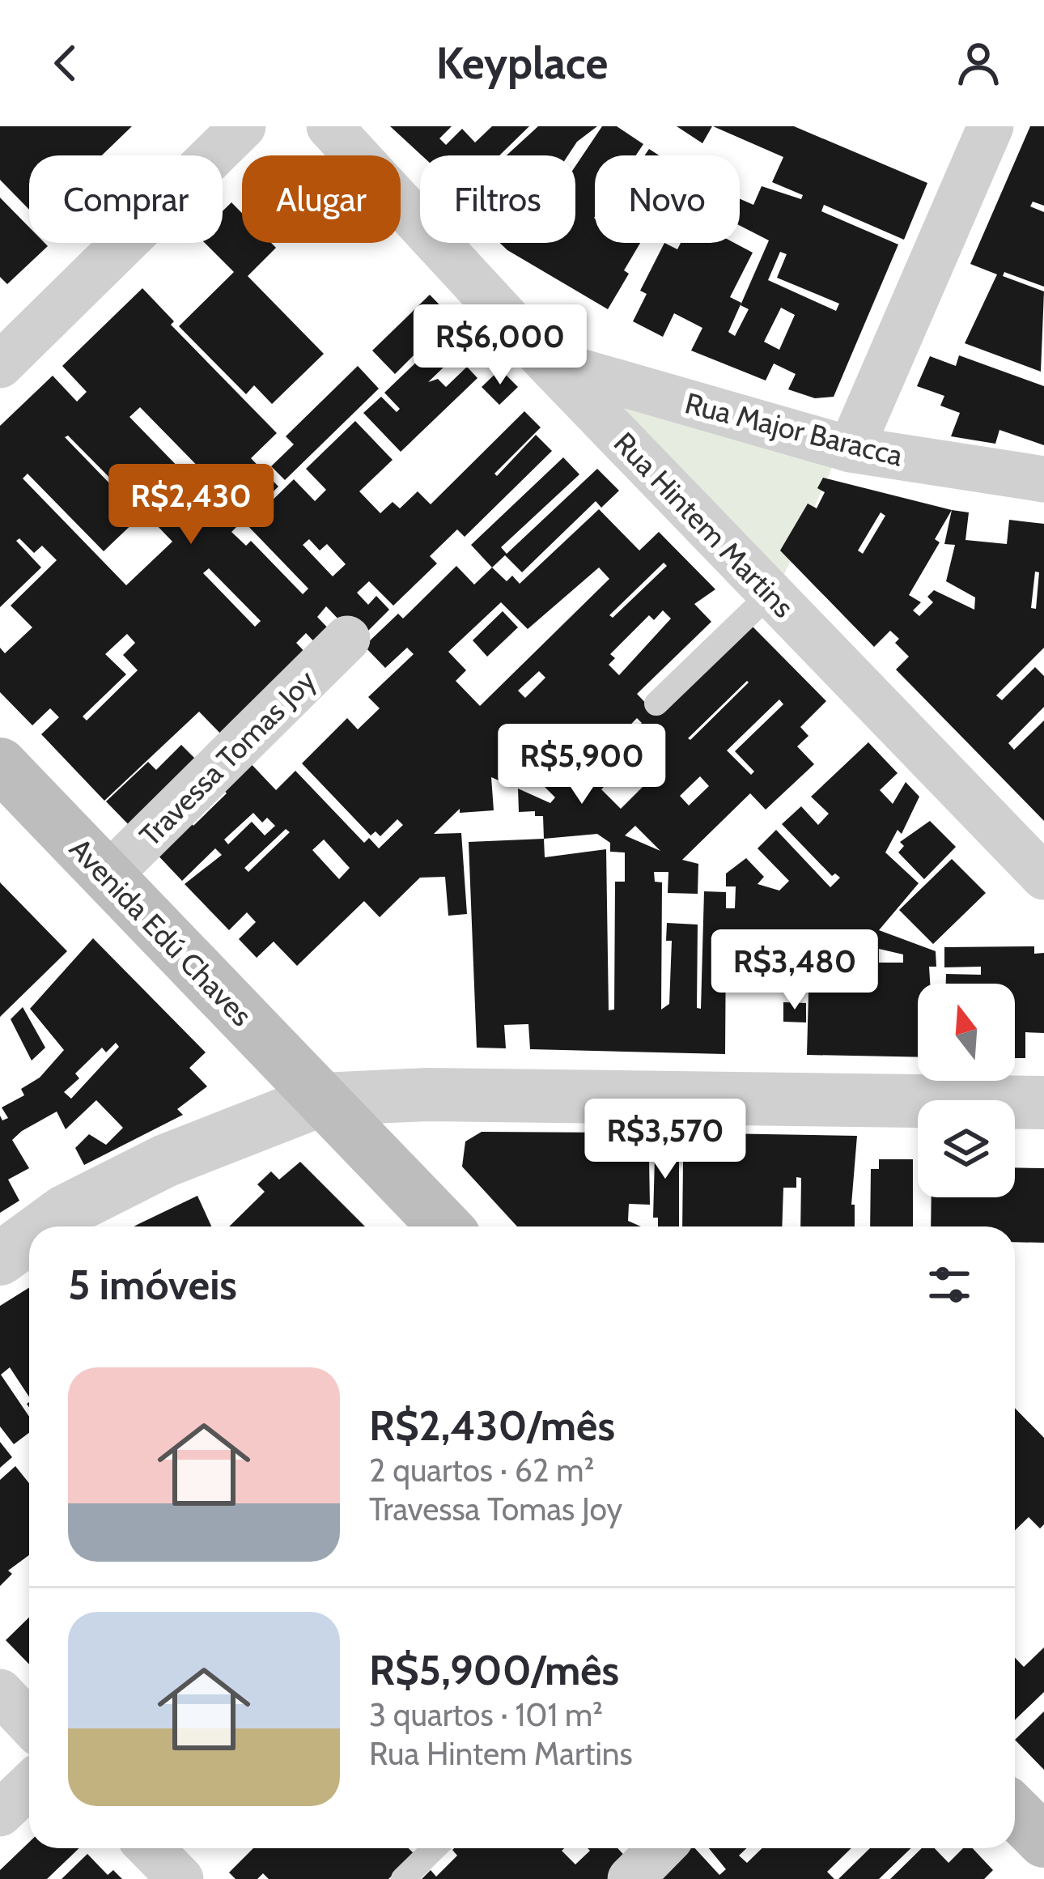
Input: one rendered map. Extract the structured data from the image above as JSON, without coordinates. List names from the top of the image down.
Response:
{
  "streets": {
    "main road": ["Avenida Edú Chaves"],
    "street": ["Rua Major Baracca", "Rua Hintem Martins", "Travessa Tomas Joy"]
  },
  "crossings": [
    ["Rua Major Baracca", "Rua Hintem Martins"],
    ["Travessa Tomas Joy", "Avenida Edú Chaves"]
  ],
  "north": "top",
  "page": {
    "header": "Keyplace",
    "chip": [
      "Comprar",
      "Alugar",
      "Filtros",
      "Novo"
    ],
    "price": [
      "R$6,000",
      "R$2,430",
      "R$5,900",
      "R$3,480",
      "R$3,570"
    ],
    "heading": "5 imóveis",
    "list": [
      {
        "name": "R$2,430/mês",
        "note": "2 quartos · 62 m² · Travessa Tomas Joy"
      },
      {
        "name": "R$5,900/mês",
        "note": "3 quartos · 101 m² · Rua Hintem Martins"
      }
    ]
  }
}
